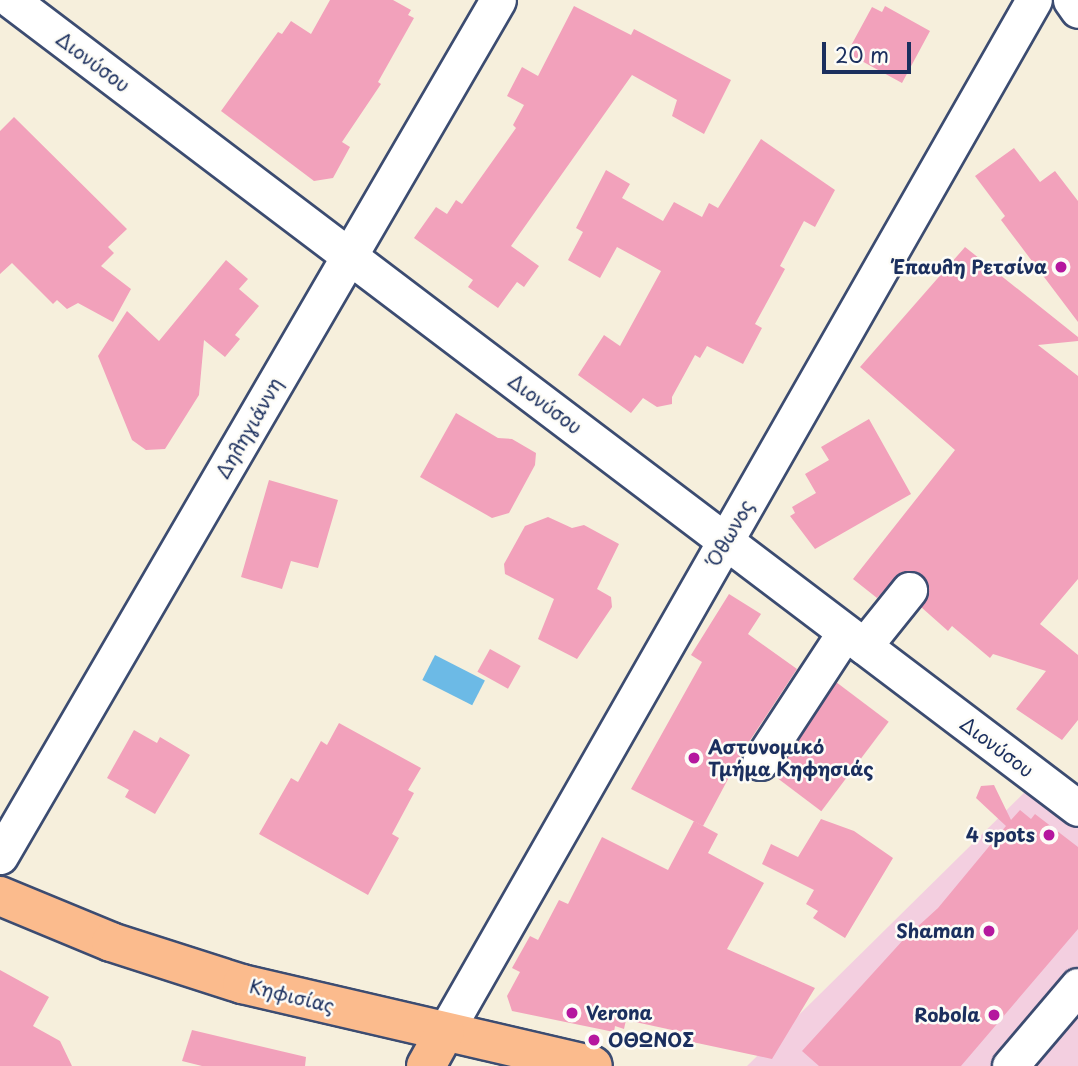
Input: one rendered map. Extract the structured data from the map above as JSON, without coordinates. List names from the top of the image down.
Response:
{
  "streets": {
    "main road": ["Όθωνος", "Κηφισίας"],
    "street": ["Διονύσου", "Δηληγιάννη"]
  },
  "crossings": [
    ["Διονύσου", "Δηληγιάννη"],
    ["Διονύσου", "Όθωνος"],
    ["Όθωνος", "Κηφισίας"]
  ],
  "places": [
    "Έπαυλη Ρετσίνα",
    "Αστυνομικό Τμήμα Κηφησιάς",
    "4 spots",
    "Shaman",
    "Verona",
    "Robola",
    "ΟΘΩΝΟΣ"
  ],
  "scale_bar": "20 m"
}
